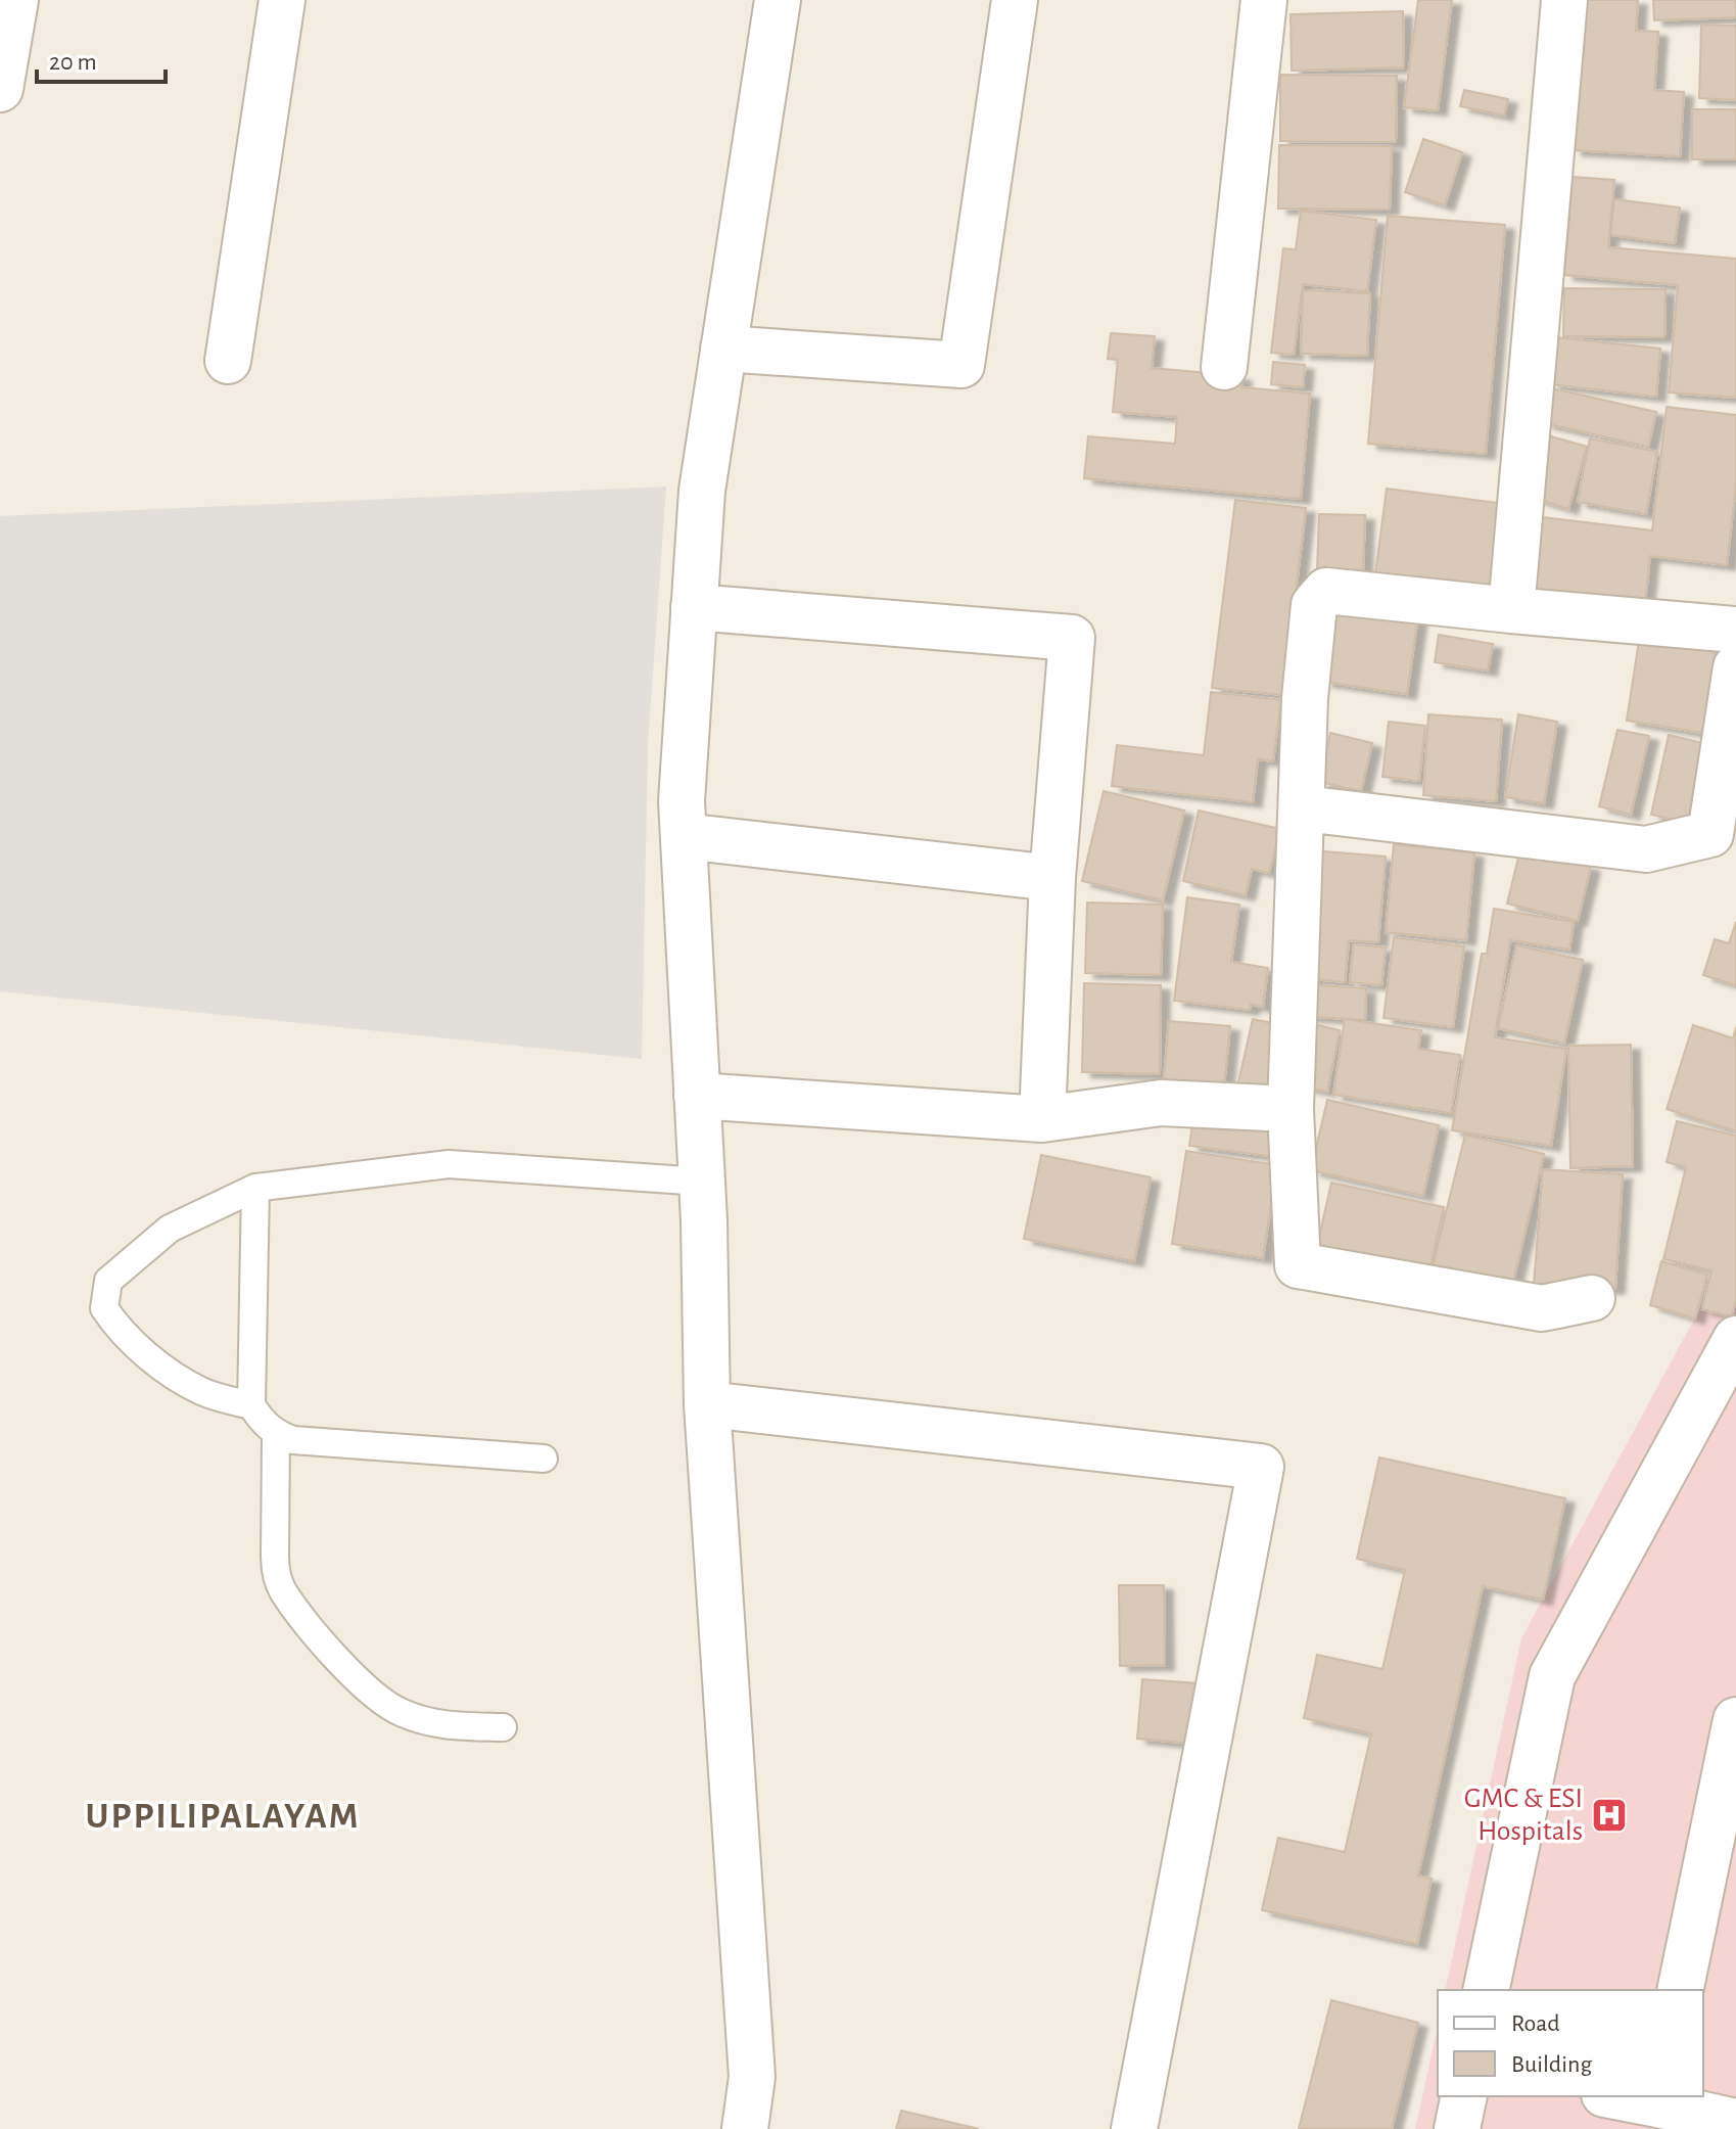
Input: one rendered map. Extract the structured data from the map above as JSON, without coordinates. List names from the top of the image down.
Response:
{
  "districts": ["UPPILIPALAYAM"],
  "places": {
    "hospital": ["GMC & ESI Hospitals"]
  },
  "legend": ["Road", "Building"],
  "scale_bar": "20 m"
}
